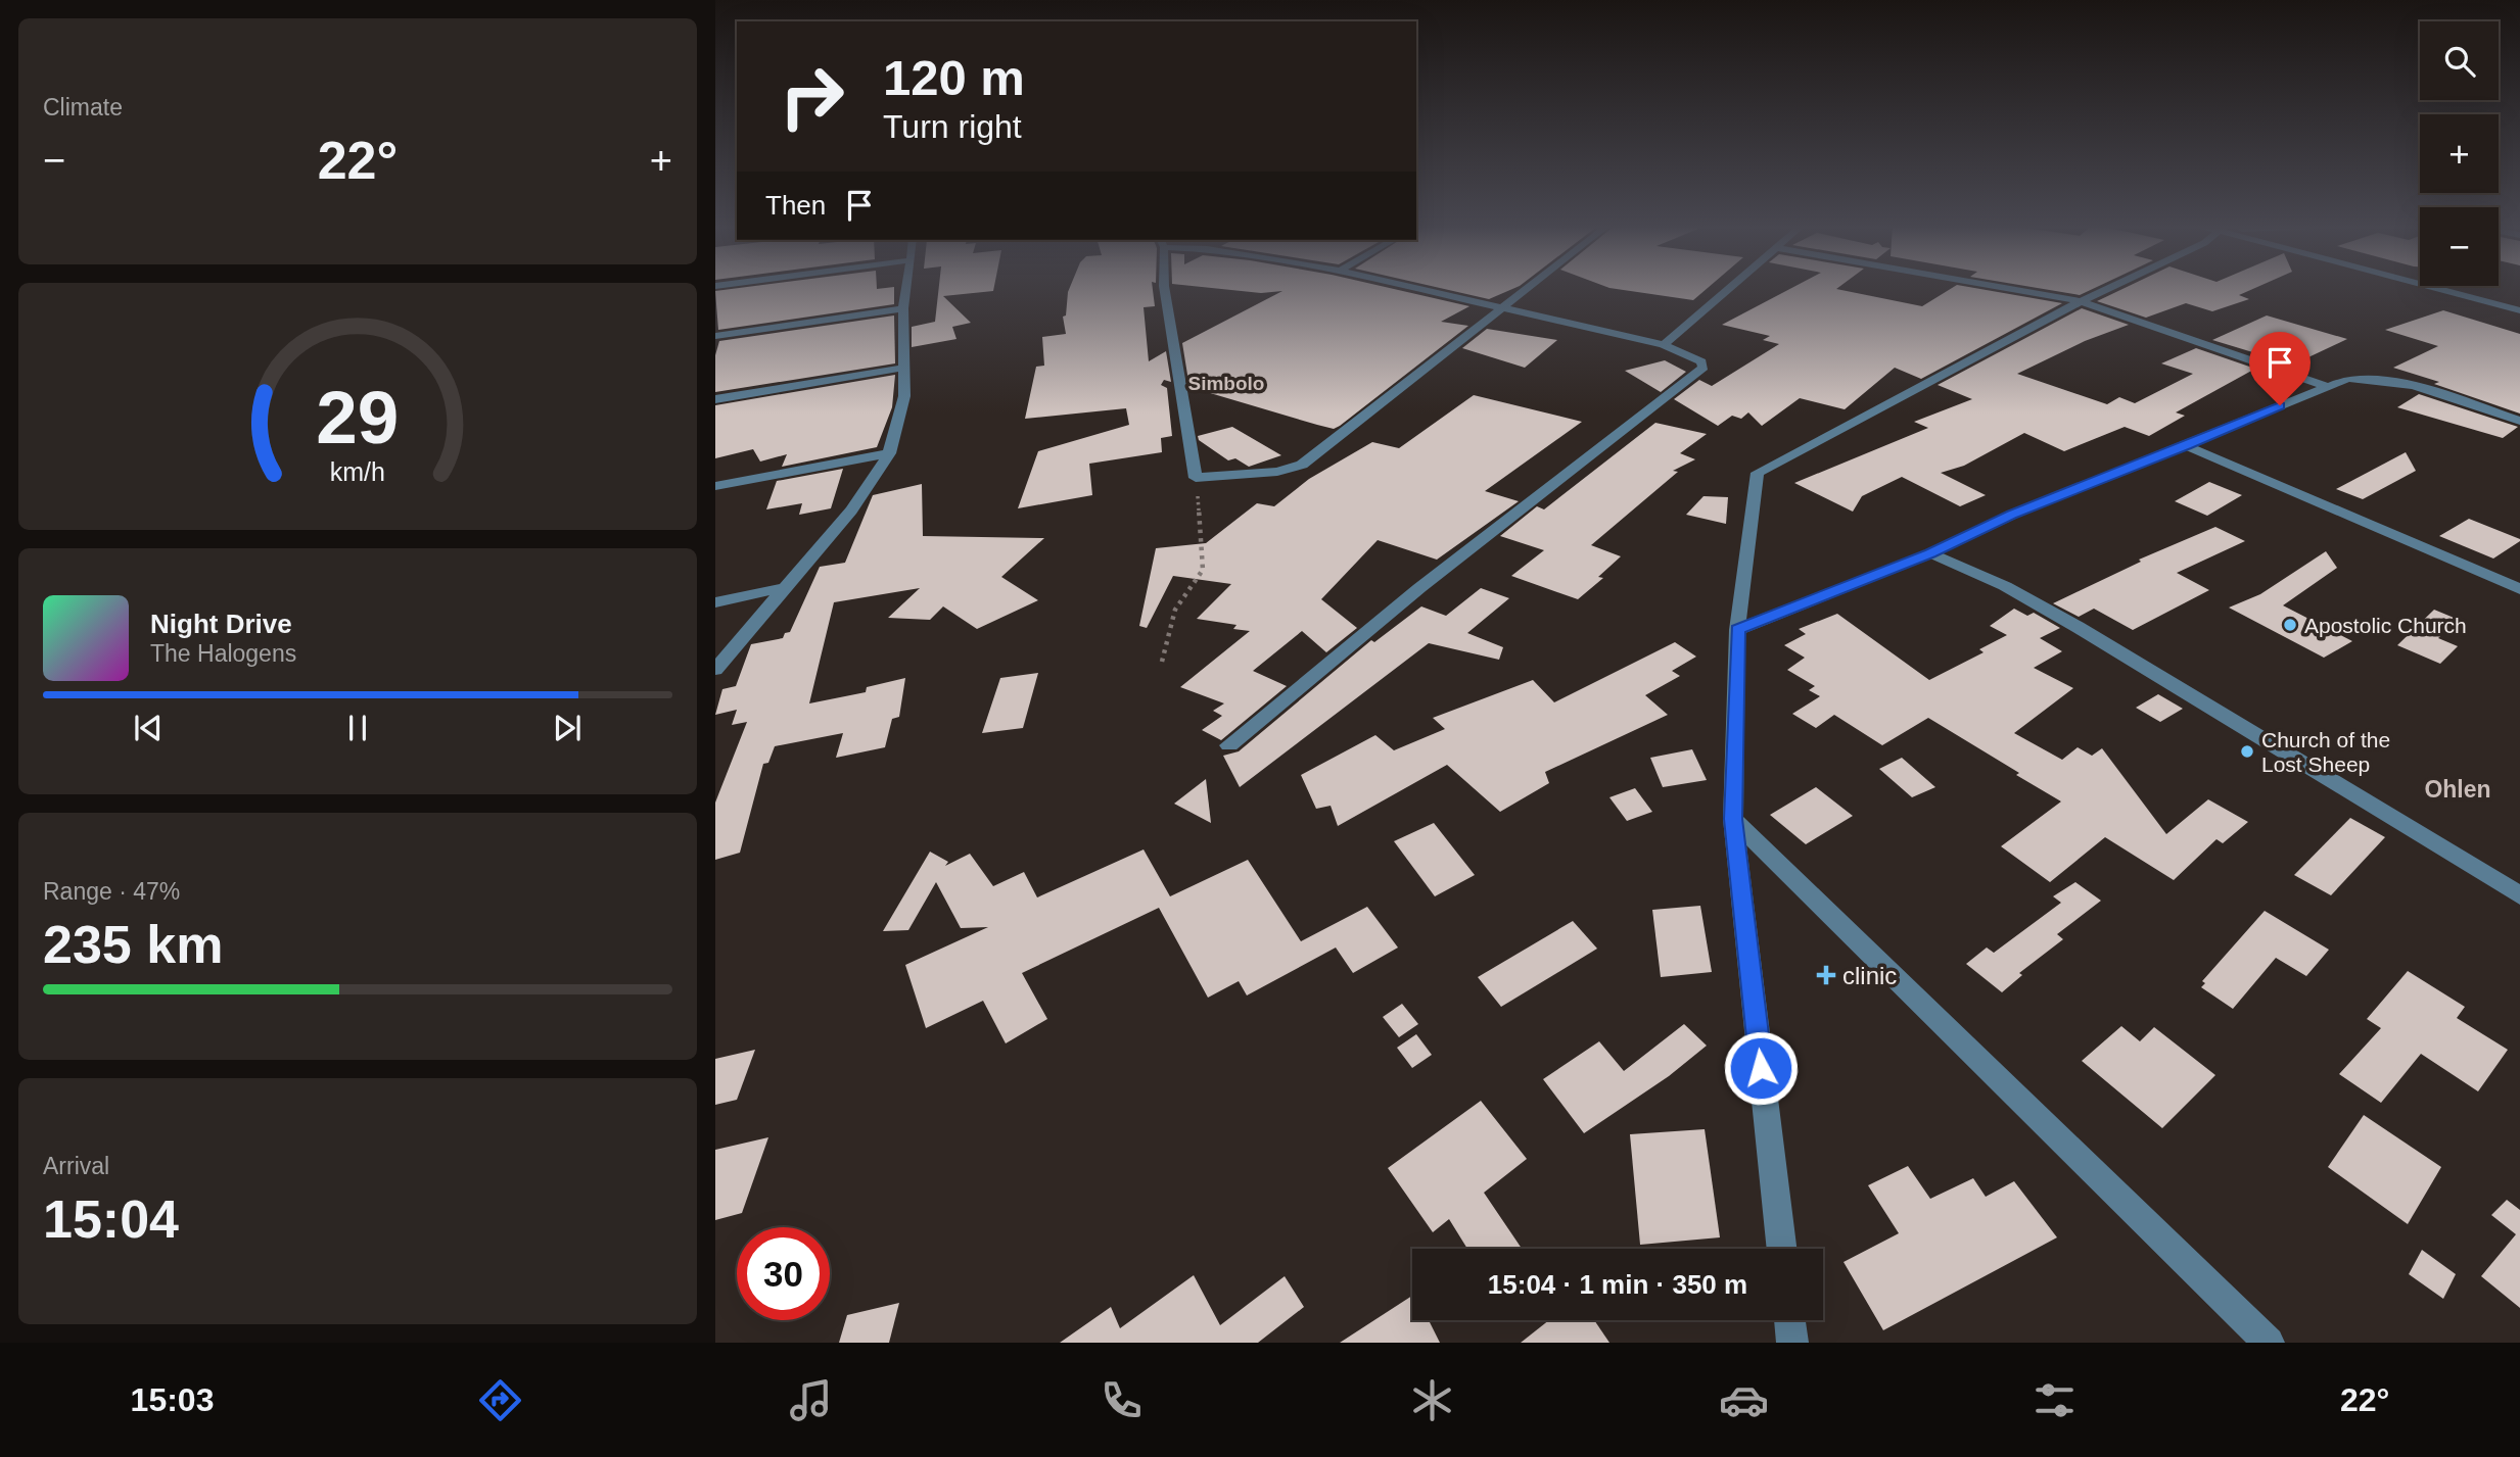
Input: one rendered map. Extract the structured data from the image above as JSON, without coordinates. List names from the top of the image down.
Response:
{
  "districts": ["Simbolo", "Ohlen"],
  "places": {
    "other": ["Apostolic Church", "Church of the Lost Sheep"],
    "health": ["clinic"]
  },
  "page": {
    "tile": [
      "Climate",
      ["Range · 47%", "235 km"],
      ["Arrival", "15:04"]
    ],
    "map_buttons": ["+", "−"],
    "turn": ["120 m", "Turn right"],
    "heat": ["−", "22°", "+"],
    "then": "Then",
    "song": ["Night Drive", "The Halogens"],
    "limit": "30",
    "trip": "15:04 · 1 min · 350 m",
    "tabs": ["15:03", "22°"],
    "gauge": ["29", "km/h"]
  }
}
